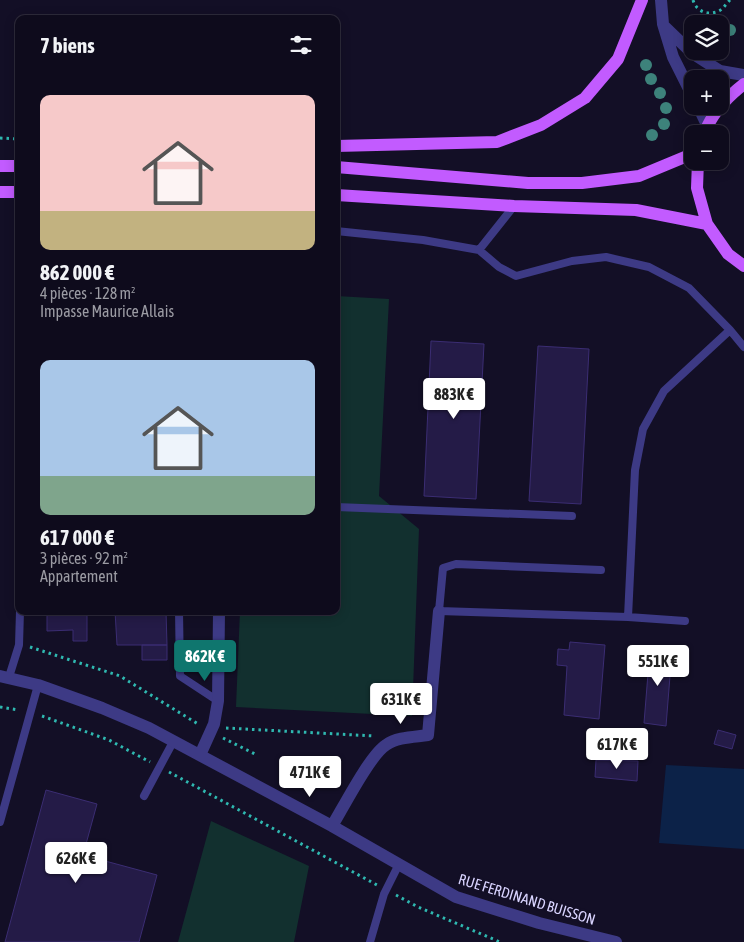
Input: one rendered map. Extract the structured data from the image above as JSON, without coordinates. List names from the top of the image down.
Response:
{
  "streets": {
    "street": ["RUE FERDINAND BUISSON"]
  },
  "page": {
    "map_buttons": ["+", "−"],
    "heading": "7 biens",
    "list": [
      {
        "name": "862 000 €",
        "note": "4 pièces · 128 m² · Impasse Maurice Allais"
      },
      {
        "name": "617 000 €",
        "note": "3 pièces · 92 m² · Appartement"
      }
    ],
    "price": [
      "883K €",
      "862K €",
      "551K €",
      "631K €",
      "617K €",
      "471K €",
      "626K €"
    ]
  }
}
